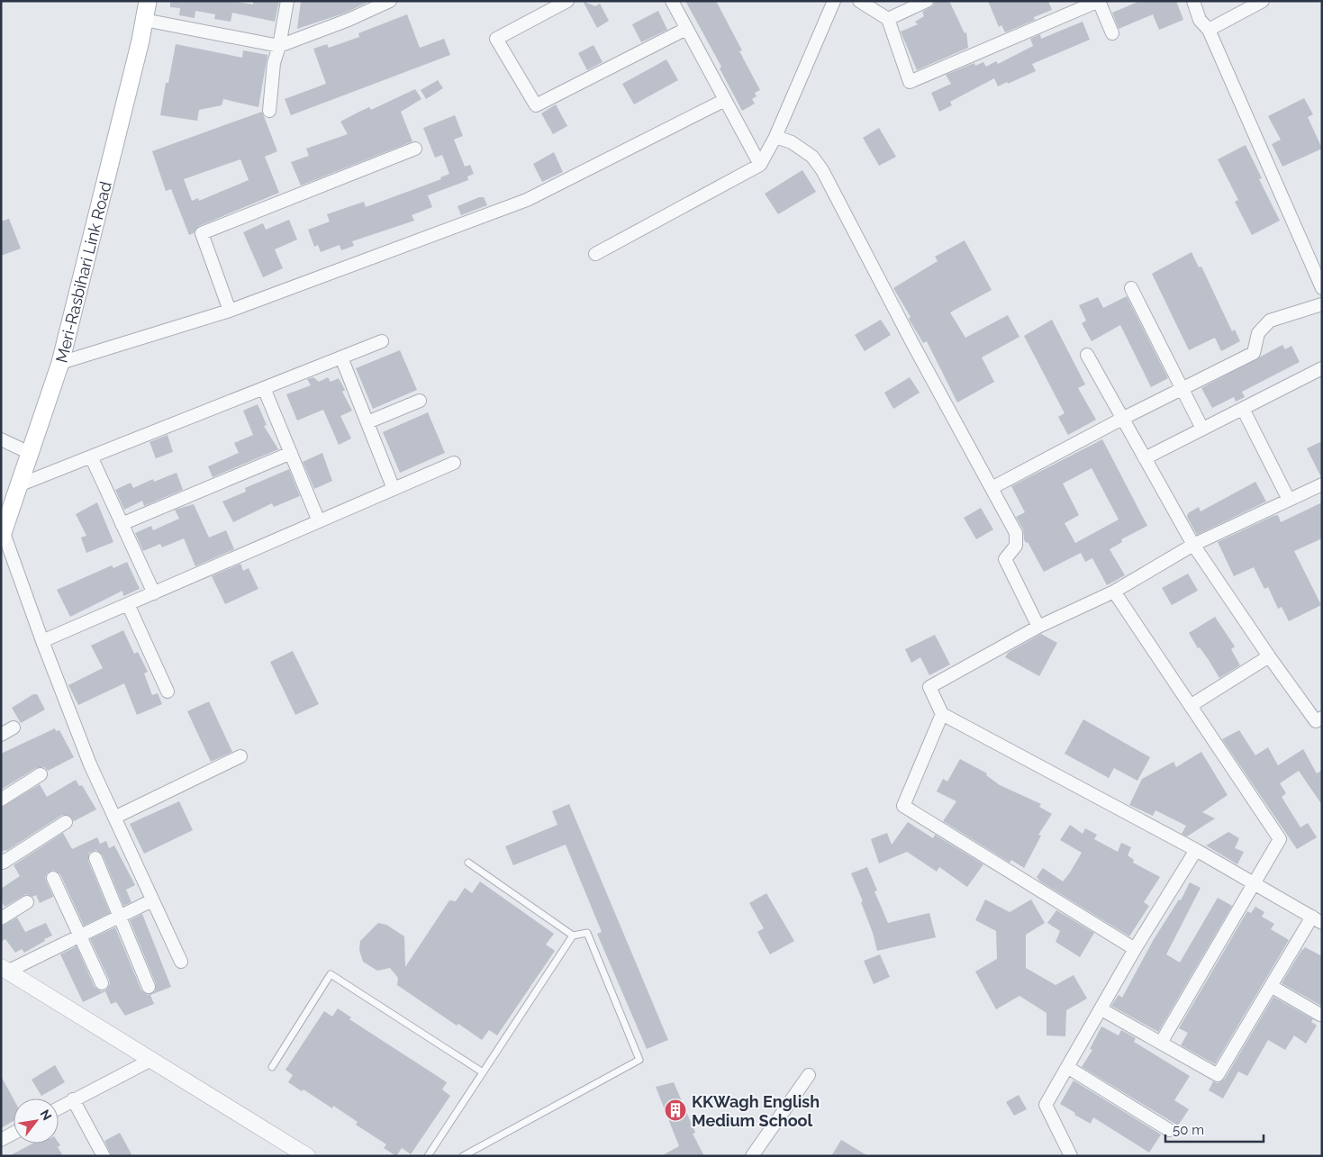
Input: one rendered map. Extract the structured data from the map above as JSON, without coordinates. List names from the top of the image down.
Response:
{
  "streets": {
    "main road": ["Meri-Rasbihari Link Road"]
  },
  "places": {
    "building": ["KKWagh English Medium School"]
  },
  "scale_bar": "50 m",
  "north": "top right"
}
